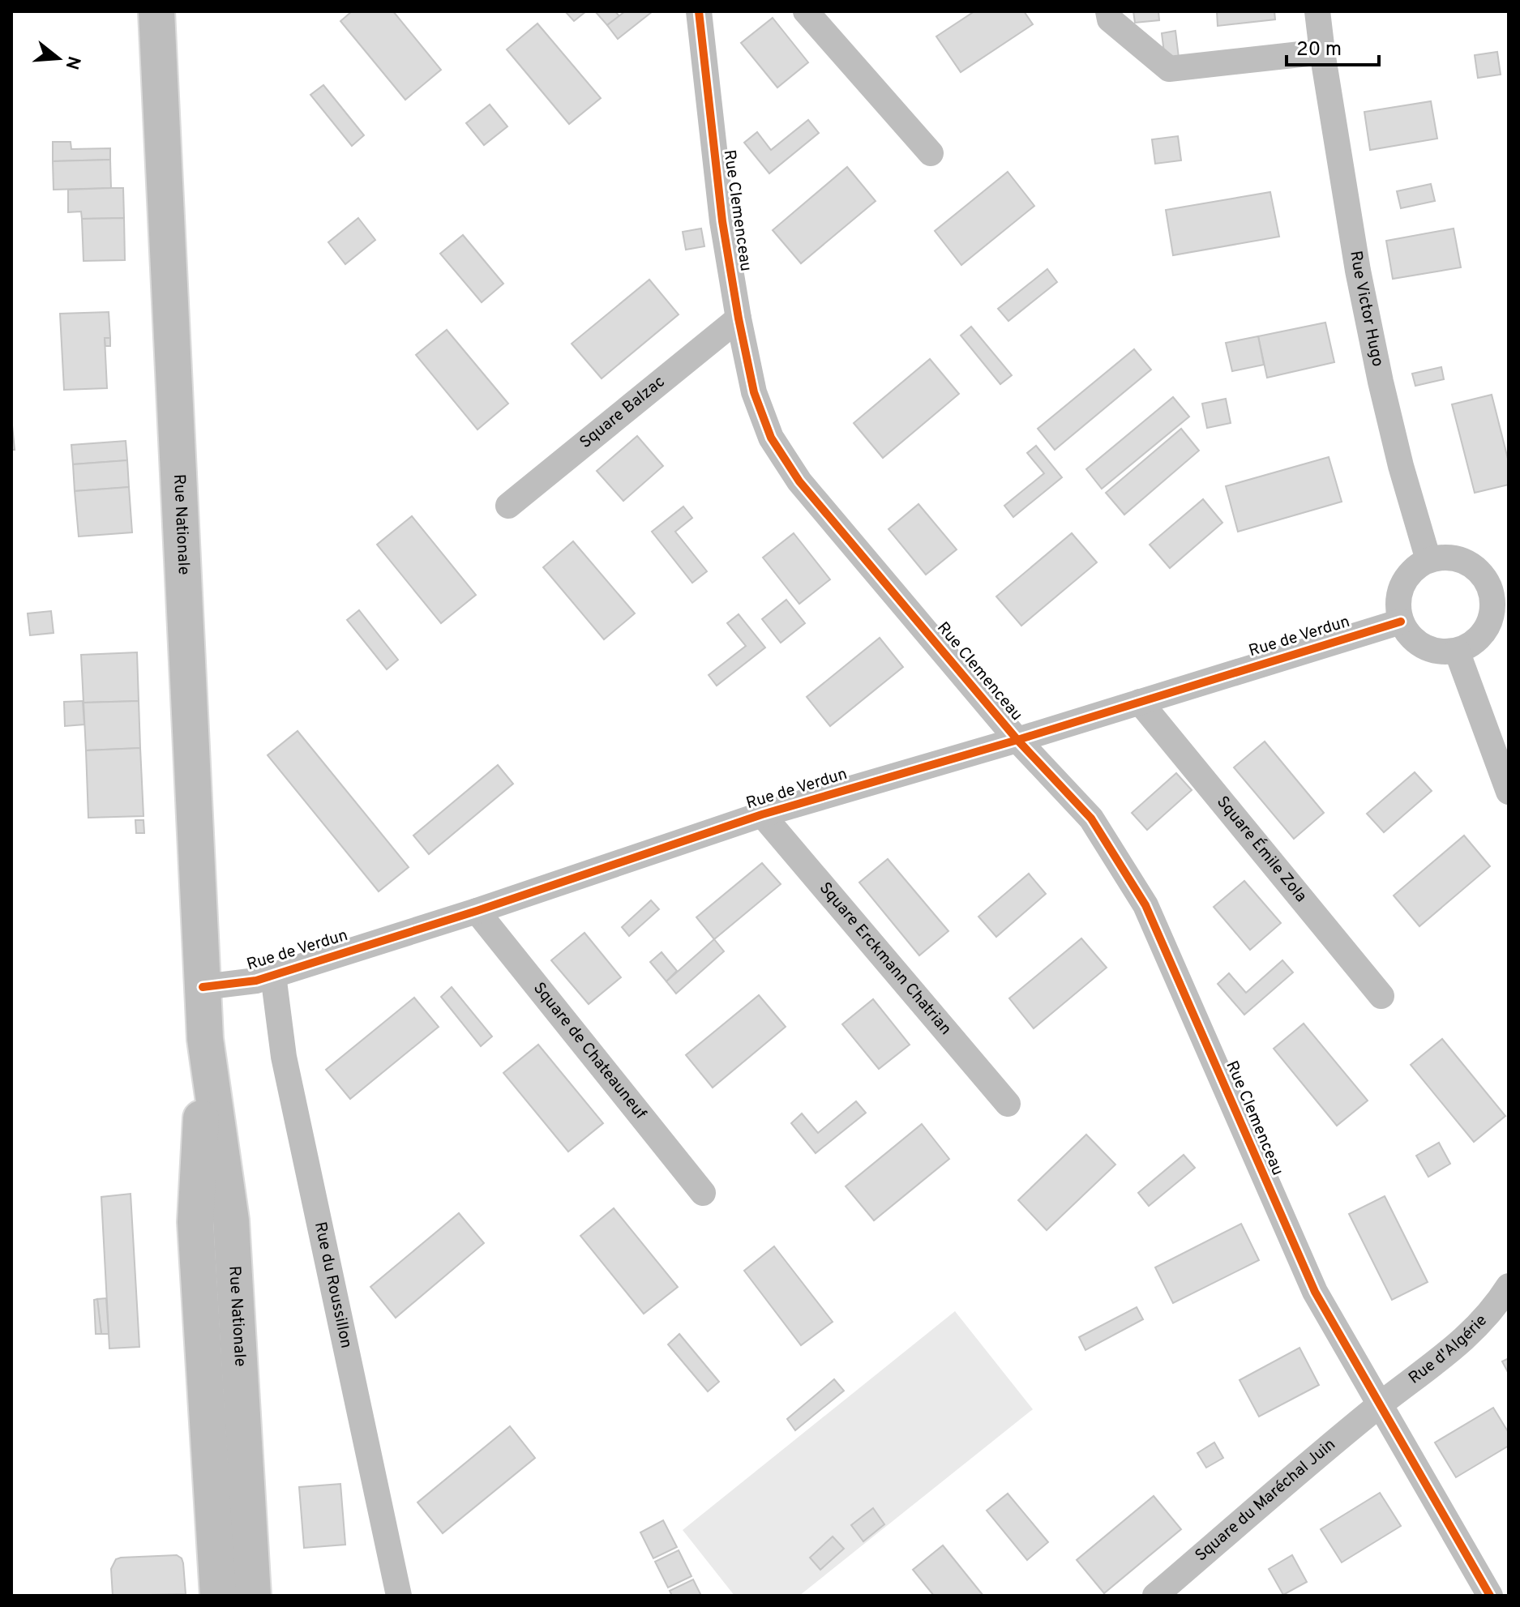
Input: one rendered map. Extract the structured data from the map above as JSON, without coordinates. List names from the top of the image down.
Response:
{
  "streets": {
    "main road": ["Rue Nationale"],
    "street": [
      "Rue Clemenceau",
      "Rue Victor Hugo",
      "Square Balzac",
      "Rue de Verdun",
      "Square Émile Zola",
      "Square Erckmann Chatrian",
      "Square de Chateauneuf",
      "Rue du Roussillon",
      "Rue d'Algérie",
      "Square du Maréchal Juin"
    ]
  },
  "crossings": [
    ["Rue Clemenceau", "Square Balzac"],
    ["Rue Clemenceau", "Rue de Verdun"],
    ["Rue Clemenceau", "Rue d'Algérie"],
    ["Rue Clemenceau", "Square du Maréchal Juin"],
    ["Rue Victor Hugo", "Rue de Verdun"],
    ["Rue Nationale", "Rue de Verdun"],
    ["Rue de Verdun", "Square Émile Zola"],
    ["Rue de Verdun", "Square Erckmann Chatrian"],
    ["Rue de Verdun", "Square de Chateauneuf"],
    ["Rue de Verdun", "Rue du Roussillon"],
    ["Rue d'Algérie", "Square du Maréchal Juin"]
  ],
  "scale_bar": "20 m",
  "north": "right"
}
